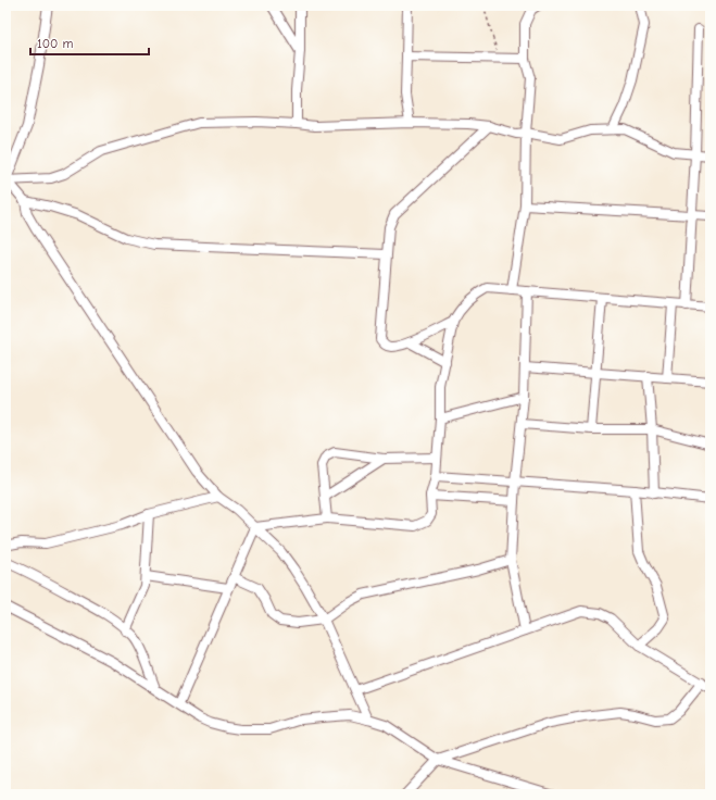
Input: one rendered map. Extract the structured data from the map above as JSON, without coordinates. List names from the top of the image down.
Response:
{
  "scale_bar": "100 m"
}
